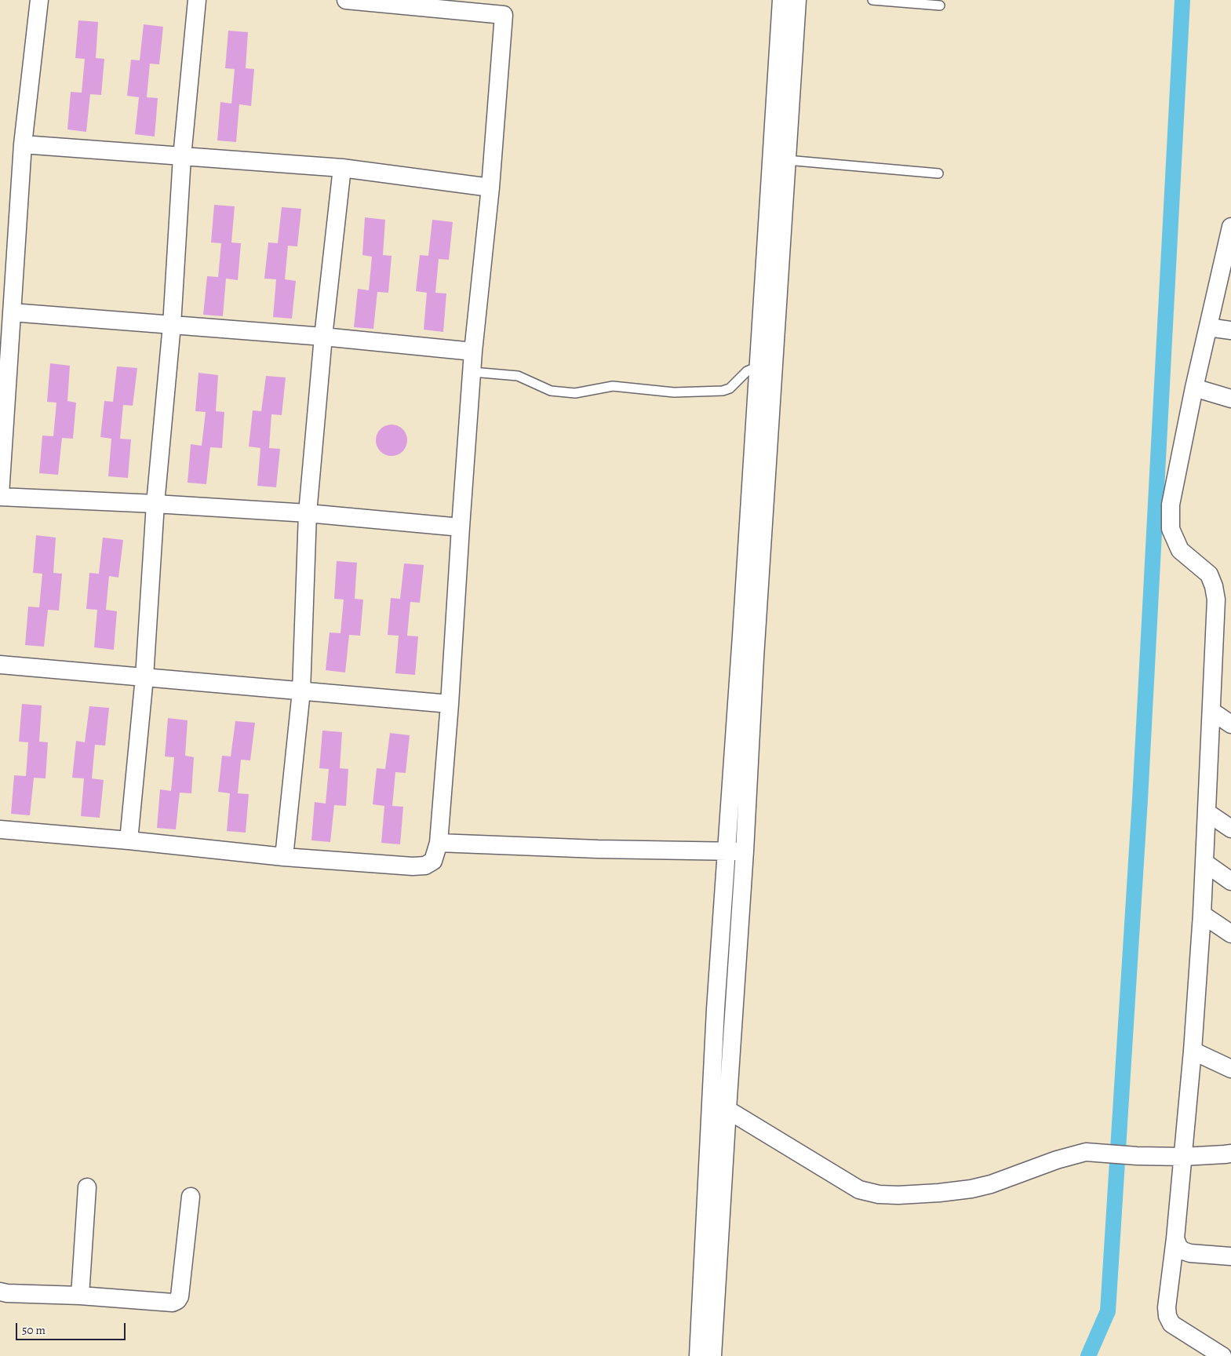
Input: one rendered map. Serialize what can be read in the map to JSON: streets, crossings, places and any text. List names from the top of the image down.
{
  "scale_bar": "50 m"
}
